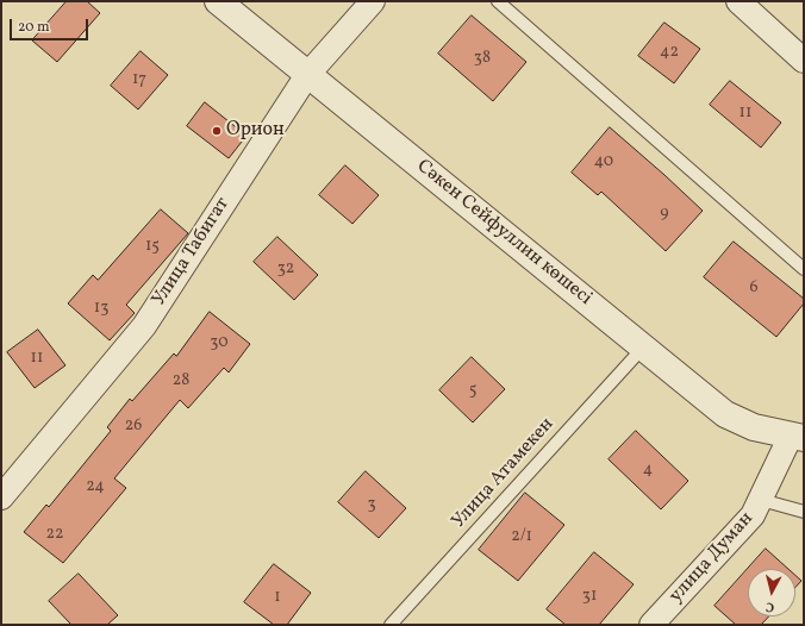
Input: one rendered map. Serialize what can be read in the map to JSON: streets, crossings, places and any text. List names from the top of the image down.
{
  "streets": {
    "street": ["Сәкен Сейфуллин көшесі", "Улица Табигат", "улица Думан"],
    "lane": ["Улица Атамекен"]
  },
  "crossings": [
    ["Сәкен Сейфуллин көшесі", "Улица Табигат"],
    ["Сәкен Сейфуллин көшесі", "Улица Атамекен"],
    ["Сәкен Сейфуллин көшесі", "улица Думан"]
  ],
  "places": ["Орион"],
  "house_numbers": [
    "42",
    "38",
    "17",
    "11",
    "40",
    "9",
    "15",
    "32",
    "6",
    "13",
    "30",
    "11",
    "28",
    "5",
    "26",
    "4",
    "24",
    "3",
    "22",
    "2/1",
    "31",
    "1"
  ],
  "scale_bar": "20 m",
  "north": "bottom"
}
